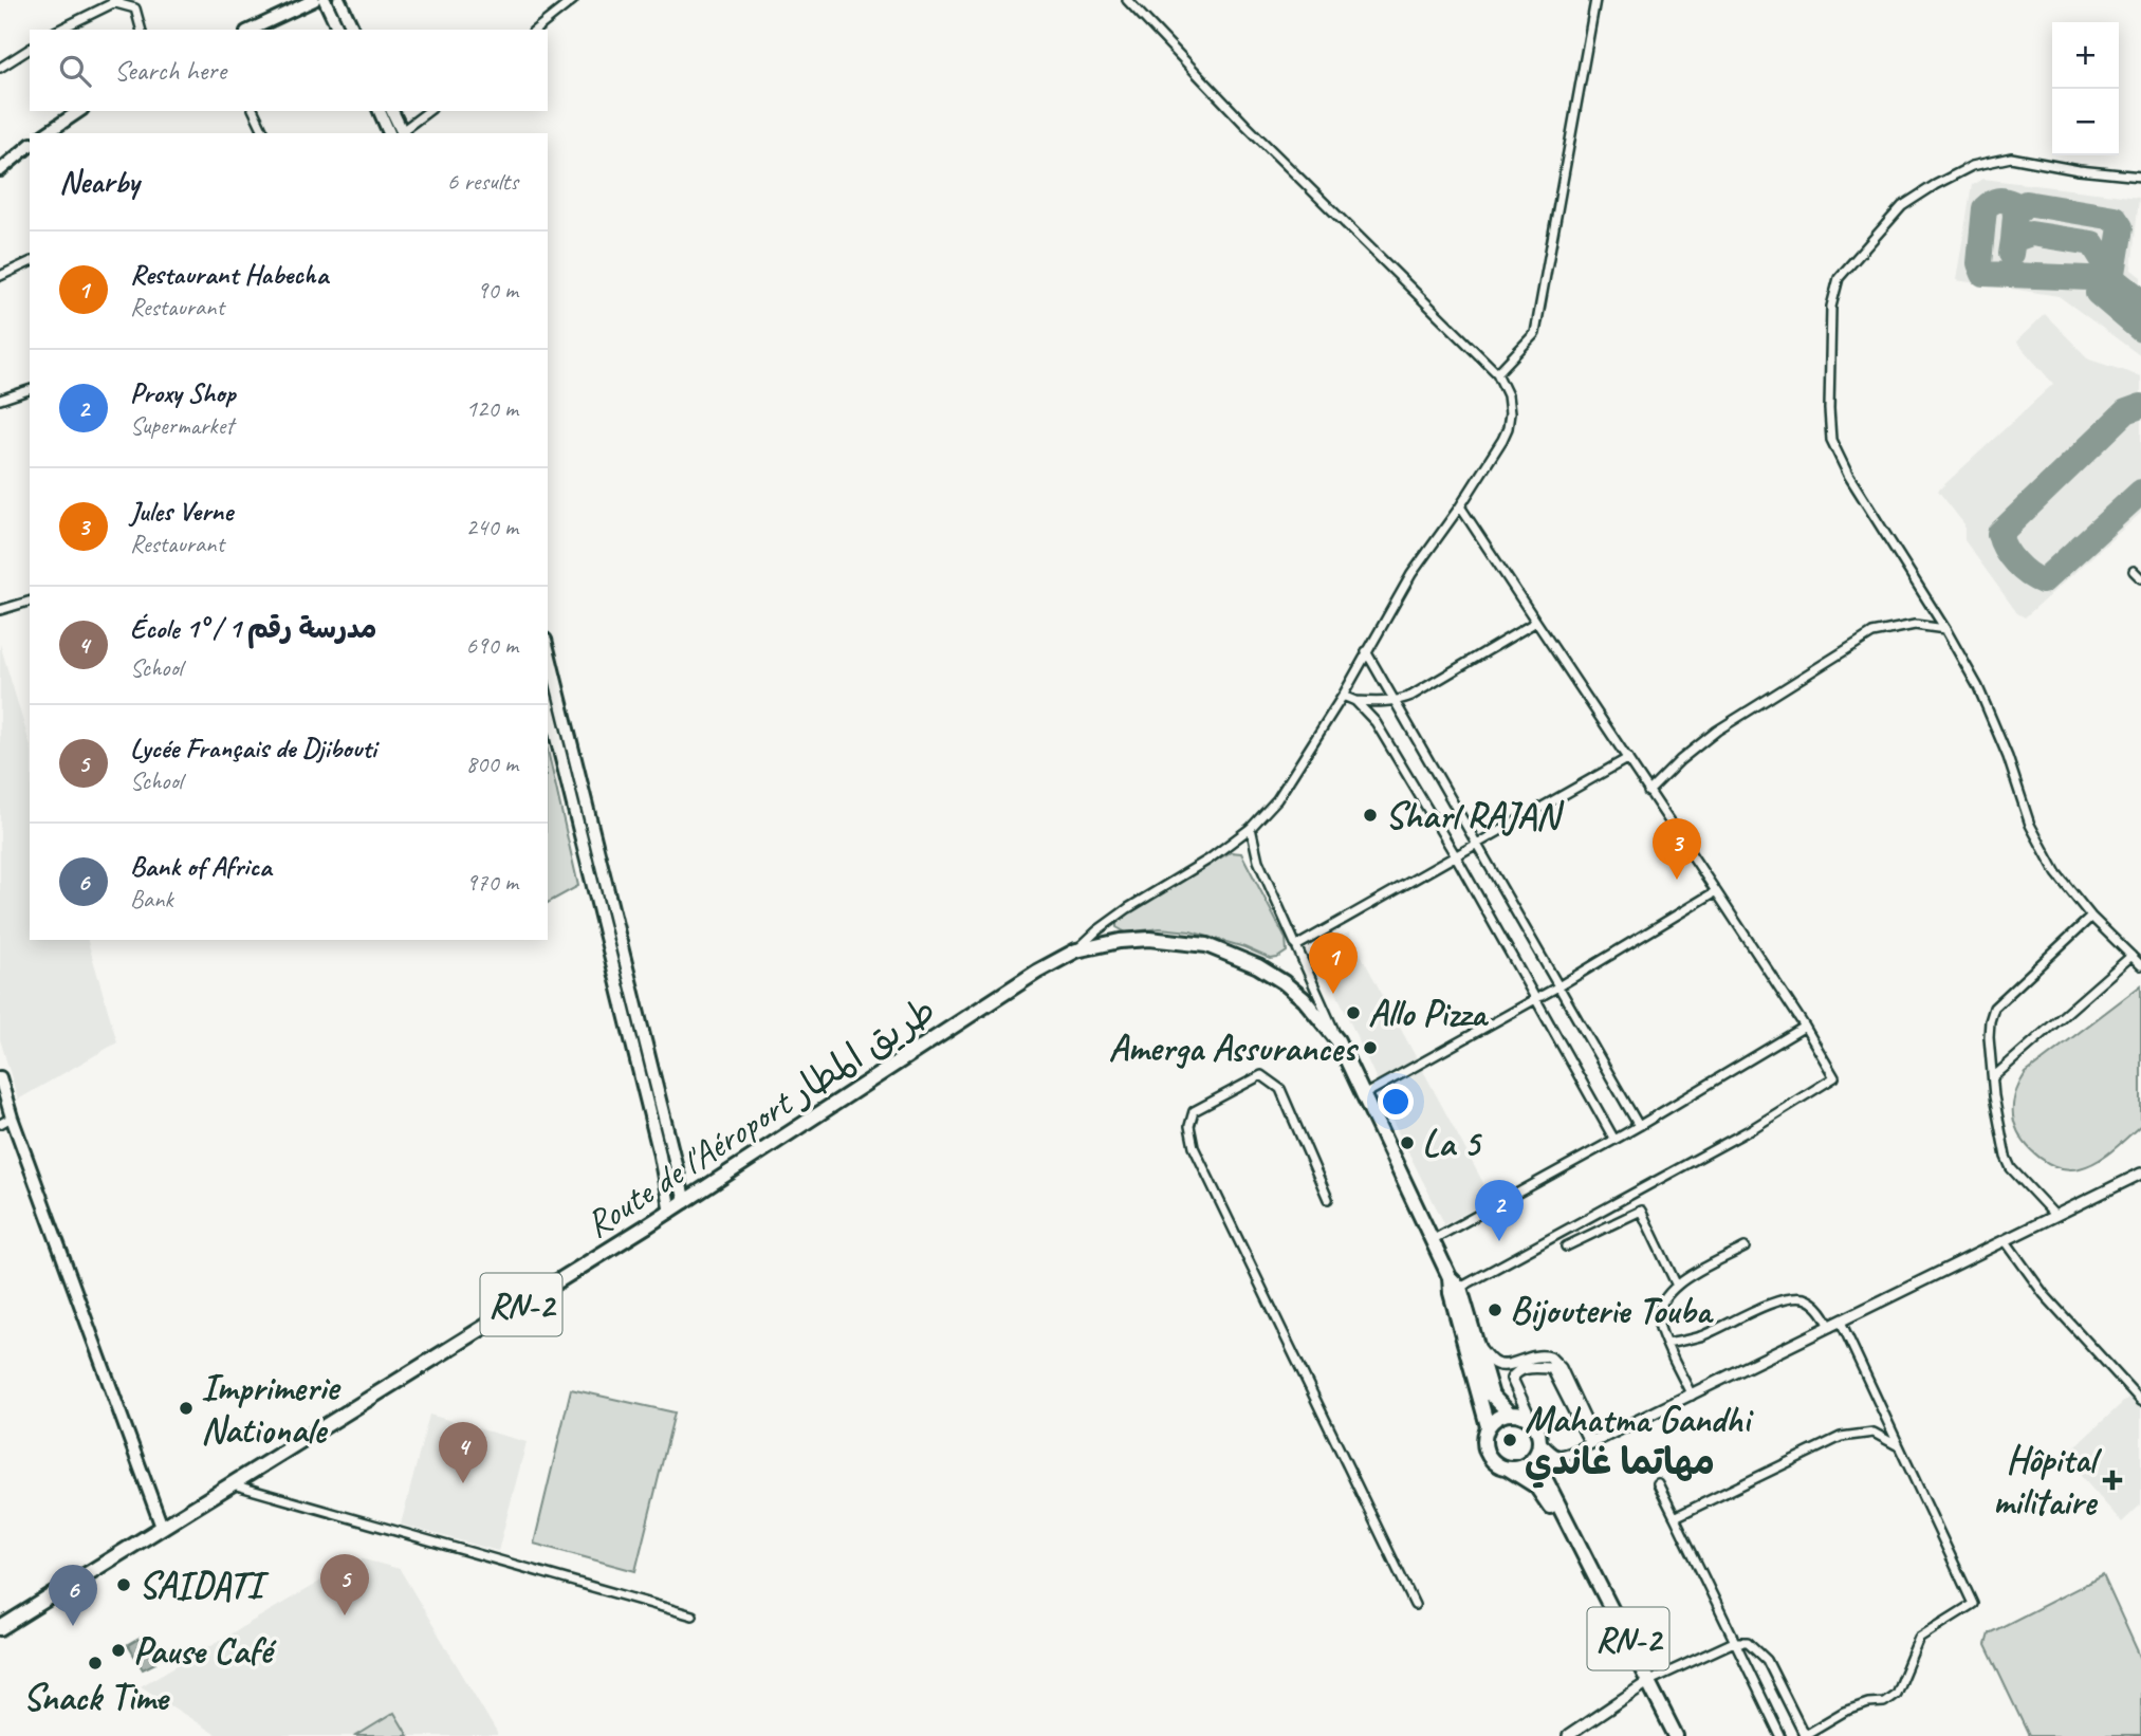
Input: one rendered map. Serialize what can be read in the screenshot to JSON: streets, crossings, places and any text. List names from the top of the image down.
{
  "streets": {
    "main road": ["Route de l'Aéroport طريق المطار", "RN-2"]
  },
  "crossings": [
    ["Route de l'Aéroport طريق المطار", "RN-2"]
  ],
  "places": {
    "other": [
      "Sharl RAJAN",
      "Allo Pizza",
      "Amerga Assurances",
      "La 5",
      "Bijouterie Touba",
      "Imprimerie Nationale",
      "Mahatma Gandhi مهاتما غاندي",
      "SAIDATI",
      "Pause Café",
      "Snack Time"
    ],
    "health": ["Hôpital militaire"]
  },
  "page": {
    "map_buttons": ["+", "−"],
    "search": "Search here",
    "heading": ["Nearby", "6 results"],
    "list": [
      {
        "mark": "1",
        "name": "Restaurant Habecha",
        "note": "Restaurant",
        "value": "90 m"
      },
      {
        "mark": "2",
        "name": "Proxy Shop",
        "note": "Supermarket",
        "value": "120 m"
      },
      {
        "mark": "3",
        "name": "Jules Verne",
        "note": "Restaurant",
        "value": "240 m"
      },
      {
        "mark": "4",
        "name": "École 1° / مدرسة رقم 1",
        "note": "School",
        "value": "690 m"
      },
      {
        "mark": "5",
        "name": "Lycée Français de Djibouti",
        "note": "School",
        "value": "800 m"
      },
      {
        "mark": "6",
        "name": "Bank of Africa",
        "note": "Bank",
        "value": "970 m"
      }
    ],
    "pins": [
      "3",
      "1",
      "2",
      "4",
      "5",
      "6"
    ]
  }
}
